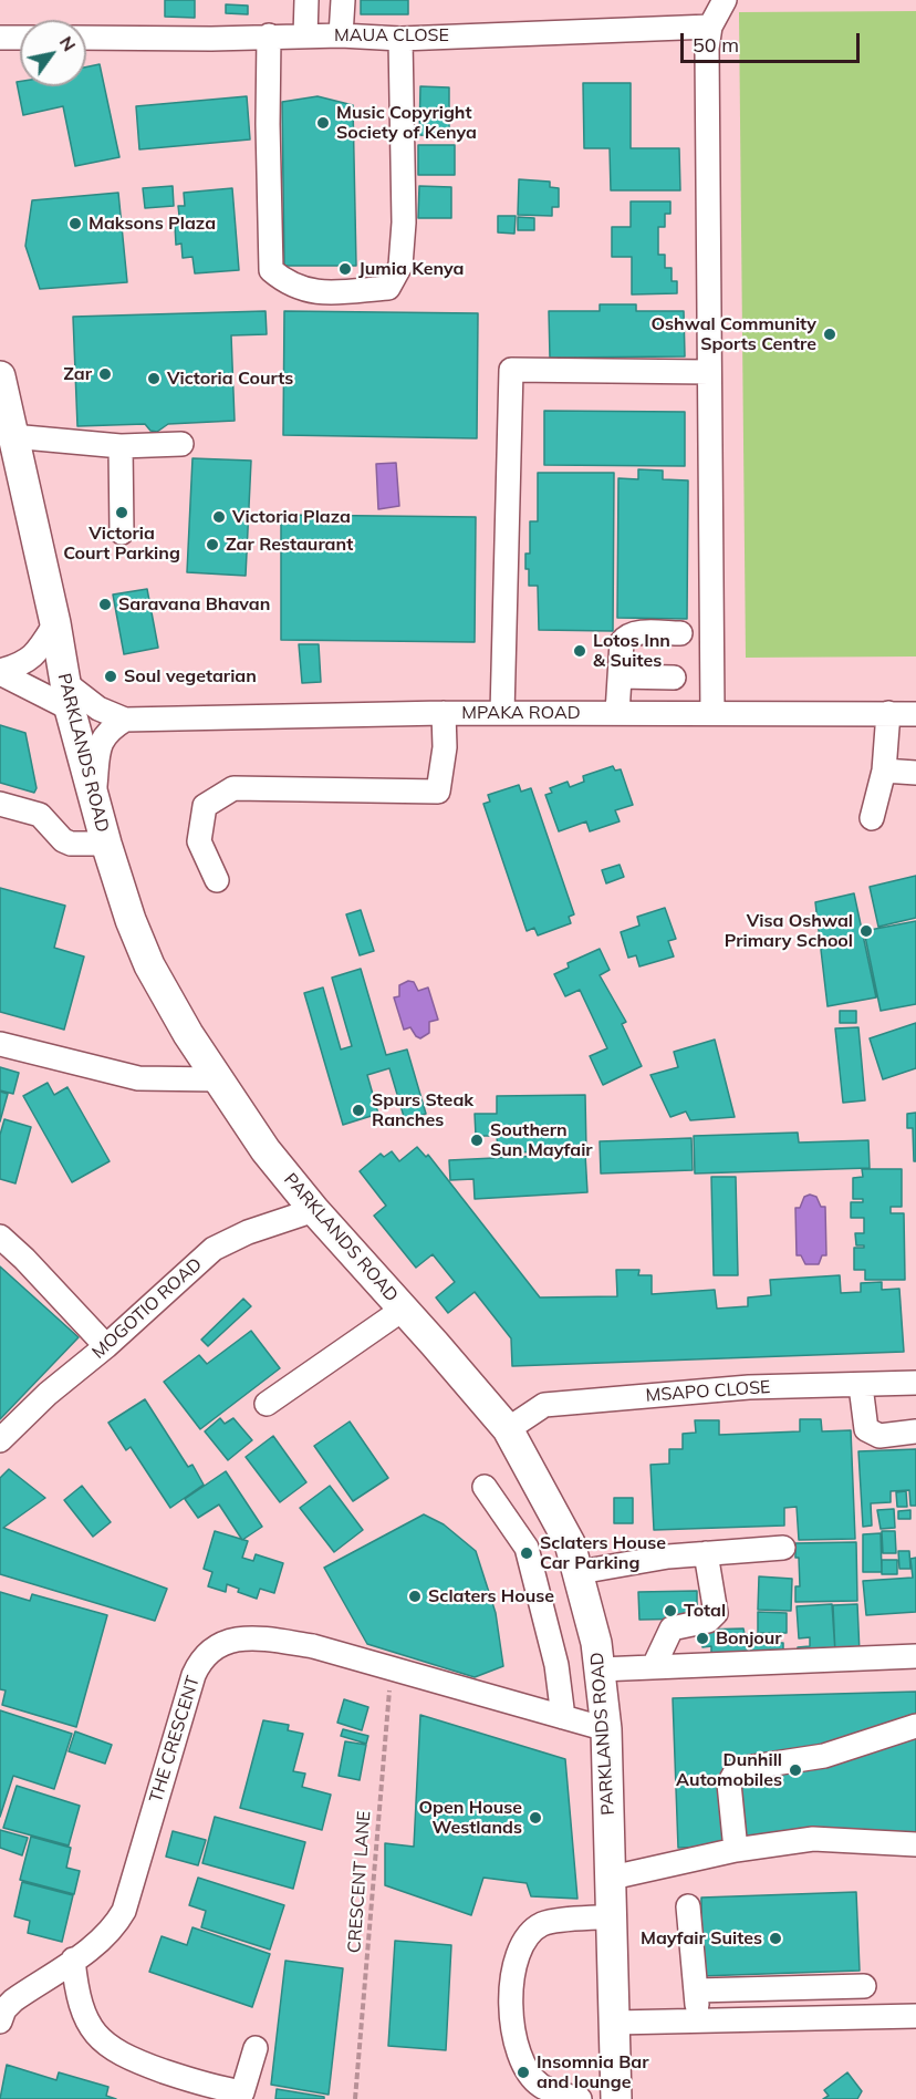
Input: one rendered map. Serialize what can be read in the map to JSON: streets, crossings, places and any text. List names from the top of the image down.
{
  "streets": {
    "main road": ["PARKLANDS ROAD"],
    "street": [
      "MAUA CLOSE",
      "MPAKA ROAD",
      "MOGOTIO ROAD",
      "MSAPO CLOSE",
      "THE CRESCENT"
    ],
    "path": ["CRESCENT LANE"]
  },
  "crossings": [
    ["MPAKA ROAD", "PARKLANDS ROAD"],
    ["PARKLANDS ROAD", "MOGOTIO ROAD"],
    ["PARKLANDS ROAD", "MSAPO CLOSE"],
    ["PARKLANDS ROAD", "THE CRESCENT"],
    ["THE CRESCENT", "CRESCENT LANE"]
  ],
  "places": [
    "Music Copyright Society of Kenya",
    "Maksons Plaza",
    "Jumia Kenya",
    "Oshwal Community Sports Centre",
    "Zar",
    "Victoria Courts",
    "Victoria Court Parking",
    "Victoria Plaza",
    "Zar Restaurant",
    "Saravana Bhavan",
    "Lotos Inn & Suites",
    "Soul vegetarian",
    "Visa Oshwal Primary School",
    "Spurs Steak Ranches",
    "Southern Sun Mayfair",
    "Sclaters House Car Parking",
    "Sclaters House",
    "Total",
    "Bonjour",
    "Dunhill Automobiles",
    "Open House Westlands",
    "Mayfair Suites",
    "Insomnia Bar and lounge"
  ],
  "scale_bar": "50 m",
  "north": "top right"
}
